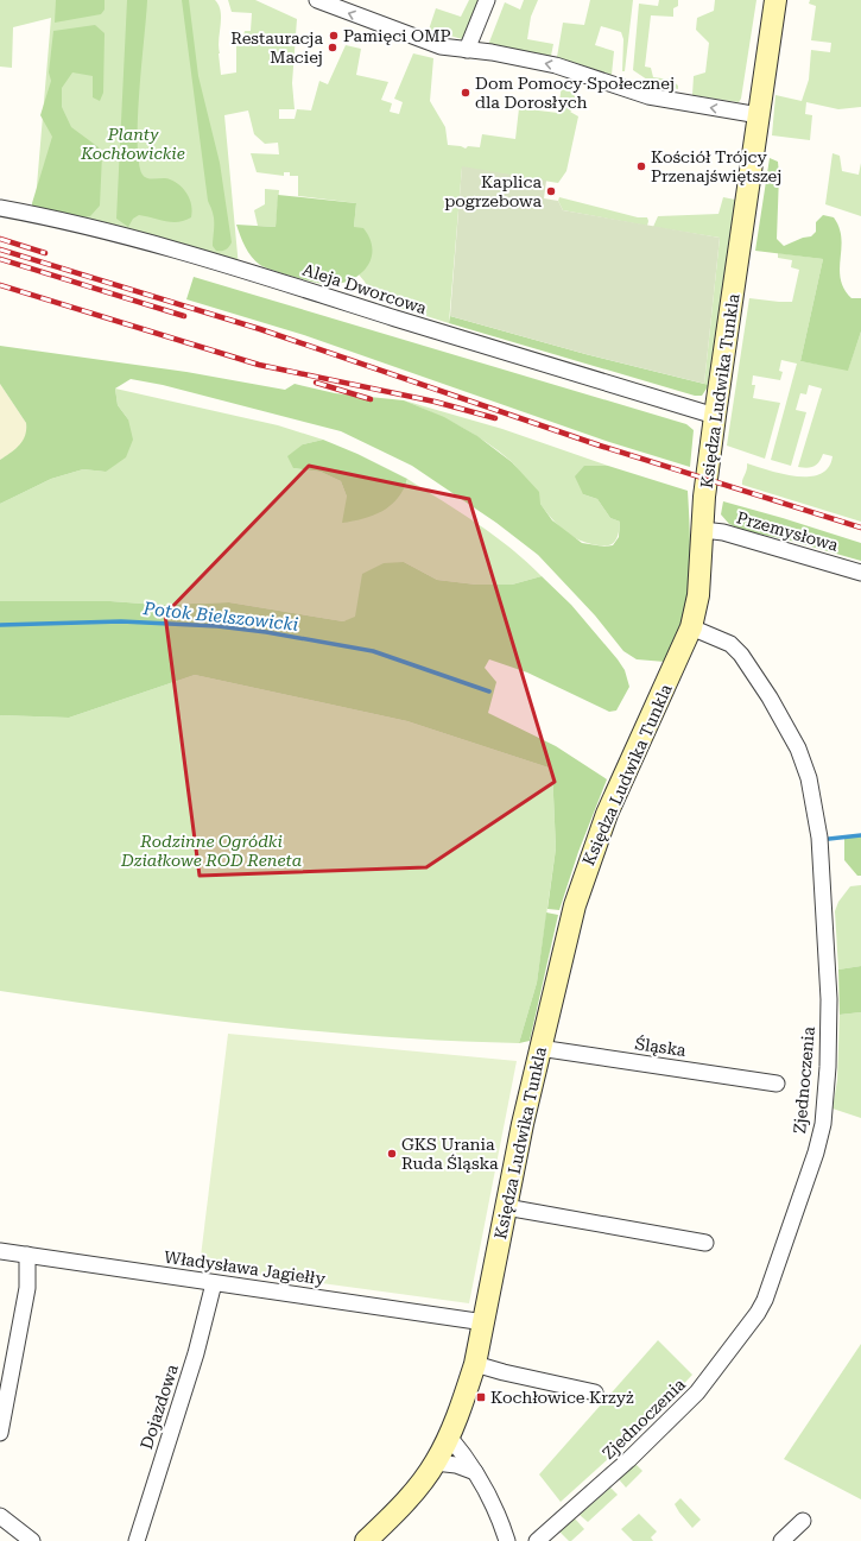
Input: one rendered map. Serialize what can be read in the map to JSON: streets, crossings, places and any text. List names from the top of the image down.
{
  "streets": {
    "street": [
      "Aleja Dworcowa",
      "Księdza Ludwika Tunkla",
      "Przemysłowa",
      "Śląska",
      "Zjednoczenia",
      "Władysława Jagiełły",
      "Dojazdowa"
    ]
  },
  "crossings": [
    ["Aleja Dworcowa", "Księdza Ludwika Tunkla"],
    ["Księdza Ludwika Tunkla", "Przemysłowa"],
    ["Księdza Ludwika Tunkla", "Śląska"],
    ["Księdza Ludwika Tunkla", "Zjednoczenia"],
    ["Księdza Ludwika Tunkla", "Władysława Jagiełły"],
    ["Władysława Jagiełły", "Dojazdowa"]
  ],
  "water": ["Potok Bielszowicki"],
  "parks": ["Planty Kochłowickie", "Rodzinne Ogródki Działkowe ROD Reneta"],
  "places": {
    "other": [
      "Pamięci OMP",
      "Restauracja Maciej",
      "Dom Pomocy Społecznej dla Dorosłych",
      "Kościół Trójcy Przenajświętszej",
      "Kaplica pogrzebowa",
      "GKS Urania Ruda Śląska"
    ],
    "transit": ["Kochłowice Krzyż"]
  }
}
